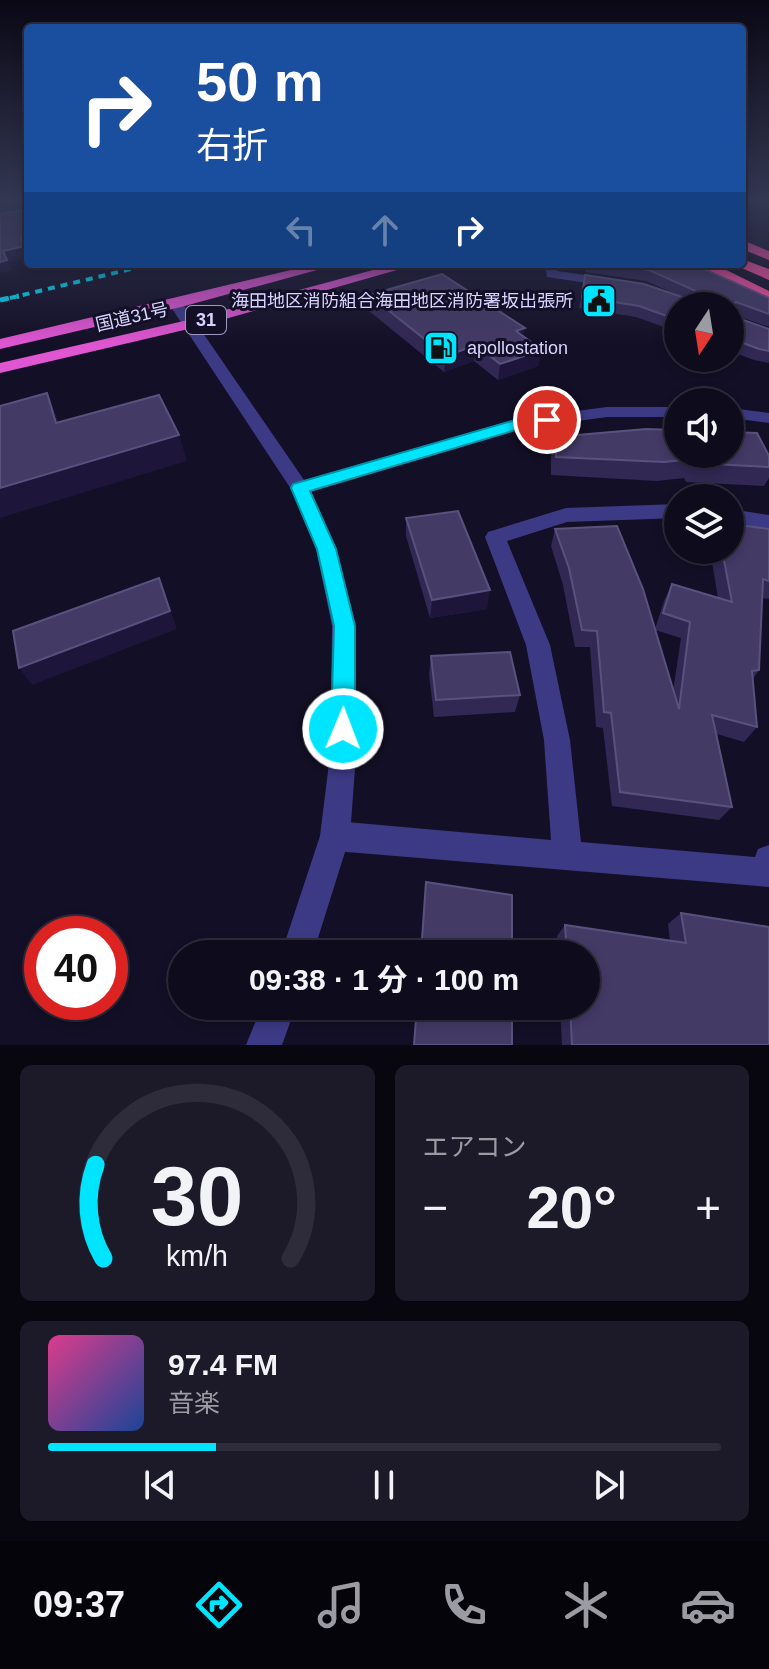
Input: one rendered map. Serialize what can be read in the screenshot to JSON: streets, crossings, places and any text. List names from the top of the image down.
{
  "streets": {
    "highway": ["国道31号", "31"]
  },
  "places": {
    "public building": ["海田地区消防組合海田地区消防署坂出張所"],
    "fuel station": ["apollostation"]
  },
  "north": "bottom",
  "page": {
    "turn": ["50 m", "右折"],
    "limit": "40",
    "trip": "09:38 · 1 分 · 100 m",
    "tile": "エアコン",
    "heat": ["−", "20°", "+"],
    "song": ["97.4 FM", "音楽"],
    "tabs": "09:37",
    "gauge": ["30", "km/h"]
  }
}
